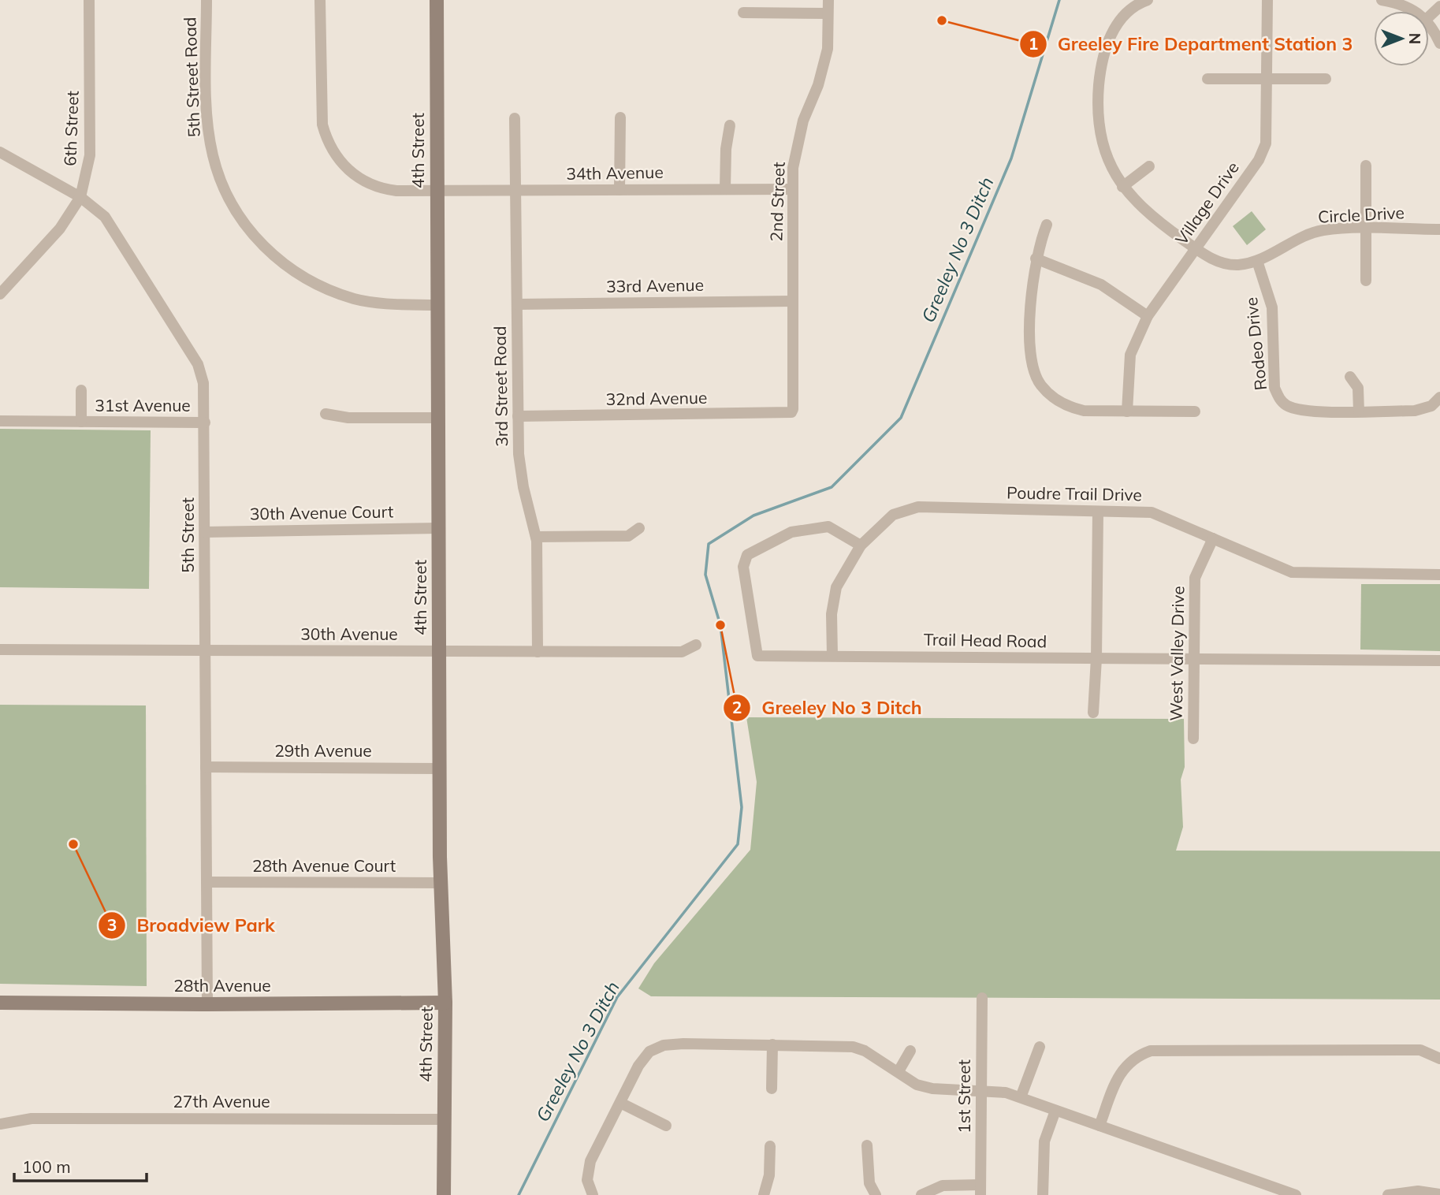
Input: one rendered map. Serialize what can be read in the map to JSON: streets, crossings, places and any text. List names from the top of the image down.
{
  "streets": {
    "main road": ["4th Street", "28th Avenue"],
    "street": [
      "5th Street Road",
      "6th Street",
      "34th Avenue",
      "2nd Street",
      "Village Drive",
      "Circle Drive",
      "33rd Avenue",
      "Rodeo Drive",
      "3rd Street Road",
      "32nd Avenue",
      "31st Avenue",
      "Poudre Trail Drive",
      "30th Avenue Court",
      "5th Street",
      "30th Avenue",
      "Trail Head Road",
      "West Valley Drive",
      "29th Avenue",
      "28th Avenue Court",
      "1st Street",
      "27th Avenue"
    ]
  },
  "crossings": [
    ["5th Street Road", "4th Street"],
    ["6th Street", "5th Street"],
    ["4th Street", "34th Avenue"],
    ["4th Street", "30th Avenue Court"],
    ["4th Street", "30th Avenue"],
    ["4th Street", "29th Avenue"],
    ["4th Street", "28th Avenue Court"],
    ["4th Street", "28th Avenue"],
    ["4th Street", "27th Avenue"],
    ["34th Avenue", "2nd Street"],
    ["34th Avenue", "3rd Street Road"],
    ["2nd Street", "33rd Avenue"],
    ["2nd Street", "32nd Avenue"],
    ["Circle Drive", "Rodeo Drive"],
    ["33rd Avenue", "3rd Street Road"],
    ["3rd Street Road", "32nd Avenue"],
    ["3rd Street Road", "30th Avenue"],
    ["31st Avenue", "5th Street"],
    ["Poudre Trail Drive", "Trail Head Road"],
    ["Poudre Trail Drive", "West Valley Drive"],
    ["30th Avenue Court", "5th Street"],
    ["5th Street", "30th Avenue"],
    ["5th Street", "29th Avenue"],
    ["5th Street", "28th Avenue Court"],
    ["5th Street", "28th Avenue"],
    ["Trail Head Road", "West Valley Drive"]
  ],
  "water": ["Greeley No 3 Ditch"],
  "places": ["Greeley Fire Department Station 3", "Greeley No 3 Ditch", "Broadview Park"],
  "scale_bar": "100 m",
  "north": "right"
}
